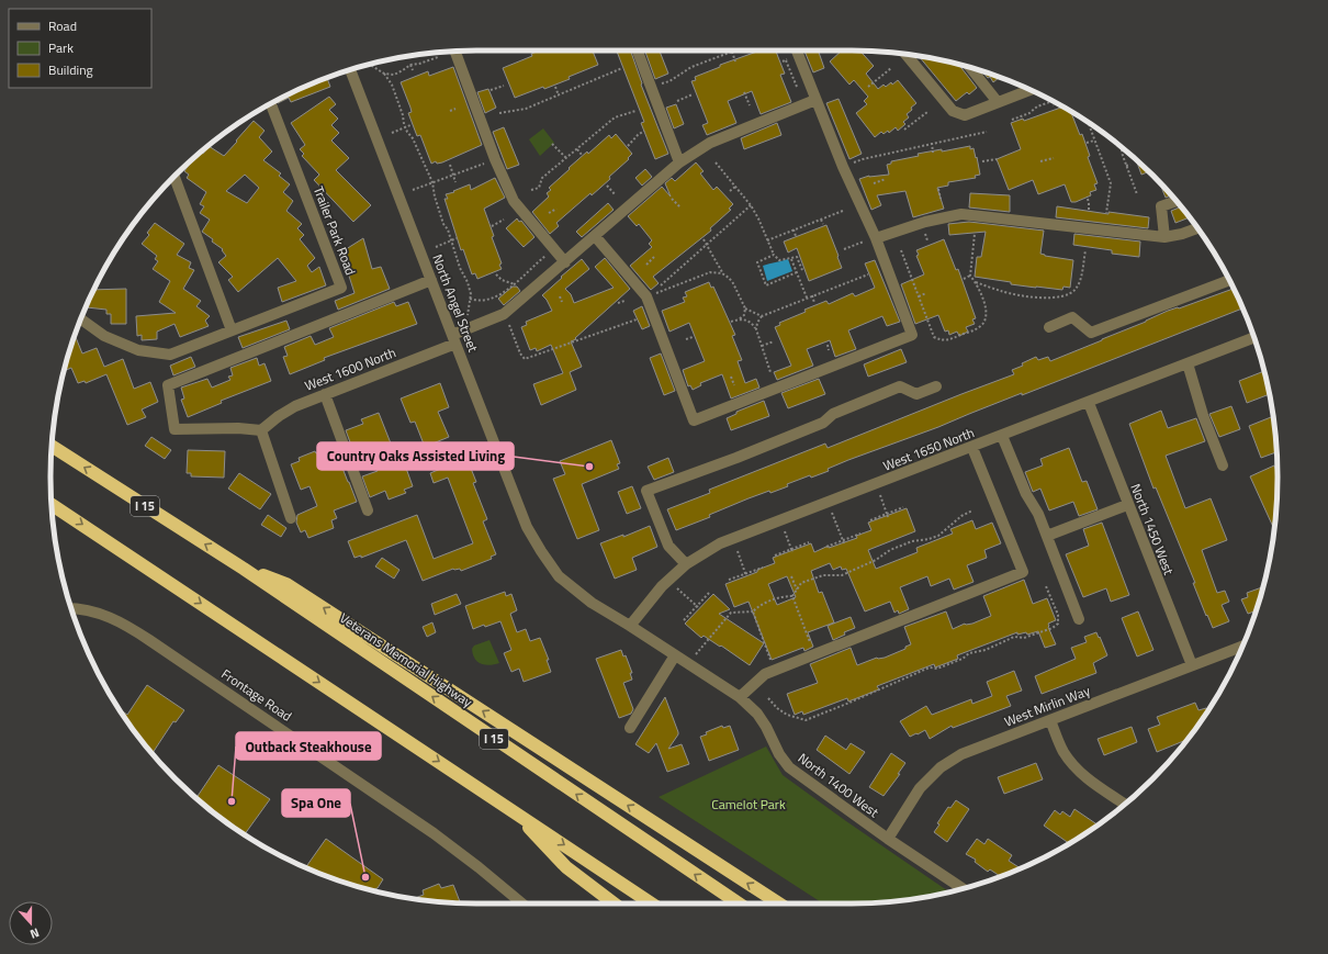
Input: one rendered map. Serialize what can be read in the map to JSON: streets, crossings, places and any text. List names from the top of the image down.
{
  "streets": {
    "highway": ["I 15", "Veterans Memorial Highway"],
    "street": [
      "Trailer Park Road",
      "North Angel Street",
      "West 1600 North",
      "West 1650 North",
      "North 1450 West",
      "Frontage Road",
      "West Mirlin Way",
      "North 1400 West"
    ]
  },
  "crossings": [
    ["North Angel Street", "West 1600 North"],
    ["North Angel Street", "North 1400 West"],
    ["West 1650 North", "North 1450 West"],
    ["West 1650 North", "North 1400 West"],
    ["North 1450 West", "West Mirlin Way"],
    ["West Mirlin Way", "North 1400 West"]
  ],
  "parks": ["Camelot Park"],
  "places": ["Country Oaks Assisted Living", "Outback Steakhouse", "Spa One"],
  "legend": ["Road", "Park", "Building"],
  "north": "bottom"
}
